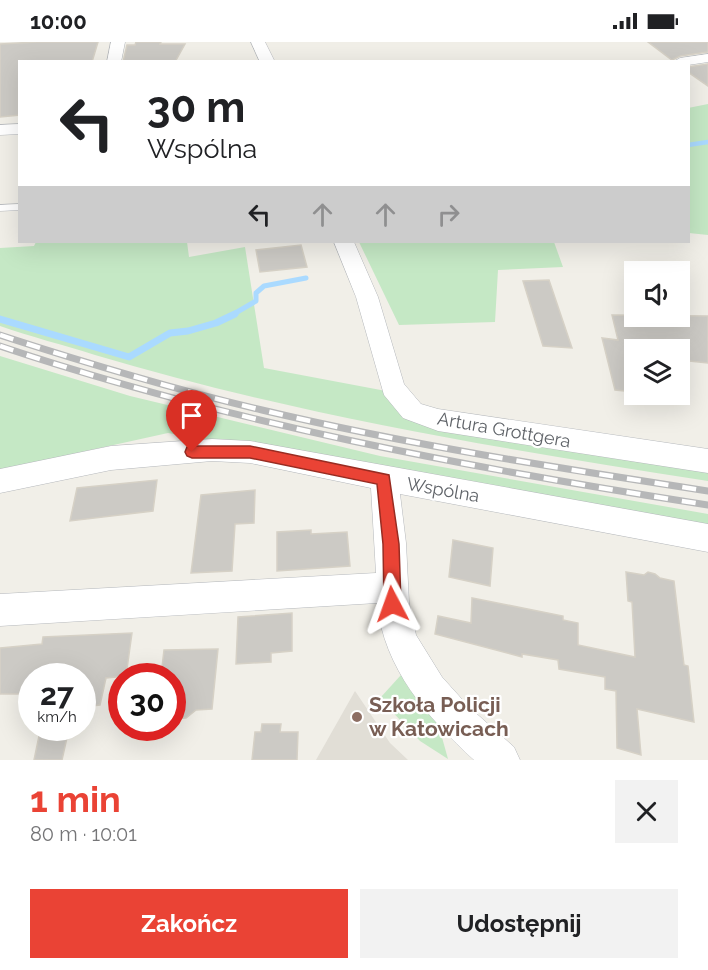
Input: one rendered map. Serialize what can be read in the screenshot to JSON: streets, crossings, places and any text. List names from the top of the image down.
{
  "streets": {
    "street": ["Artura Grottgera", "Wspólna"]
  },
  "places": ["Szkoła Policji w Katowicach"],
  "page": {
    "status": "10:00",
    "turn": ["30 m", "Wspólna"],
    "speed": "27 km/h",
    "limit": "30",
    "heading": ["1 min", "80 m · 10:01"],
    "buttons": ["Zakończ", "Udostępnij"]
  }
}
